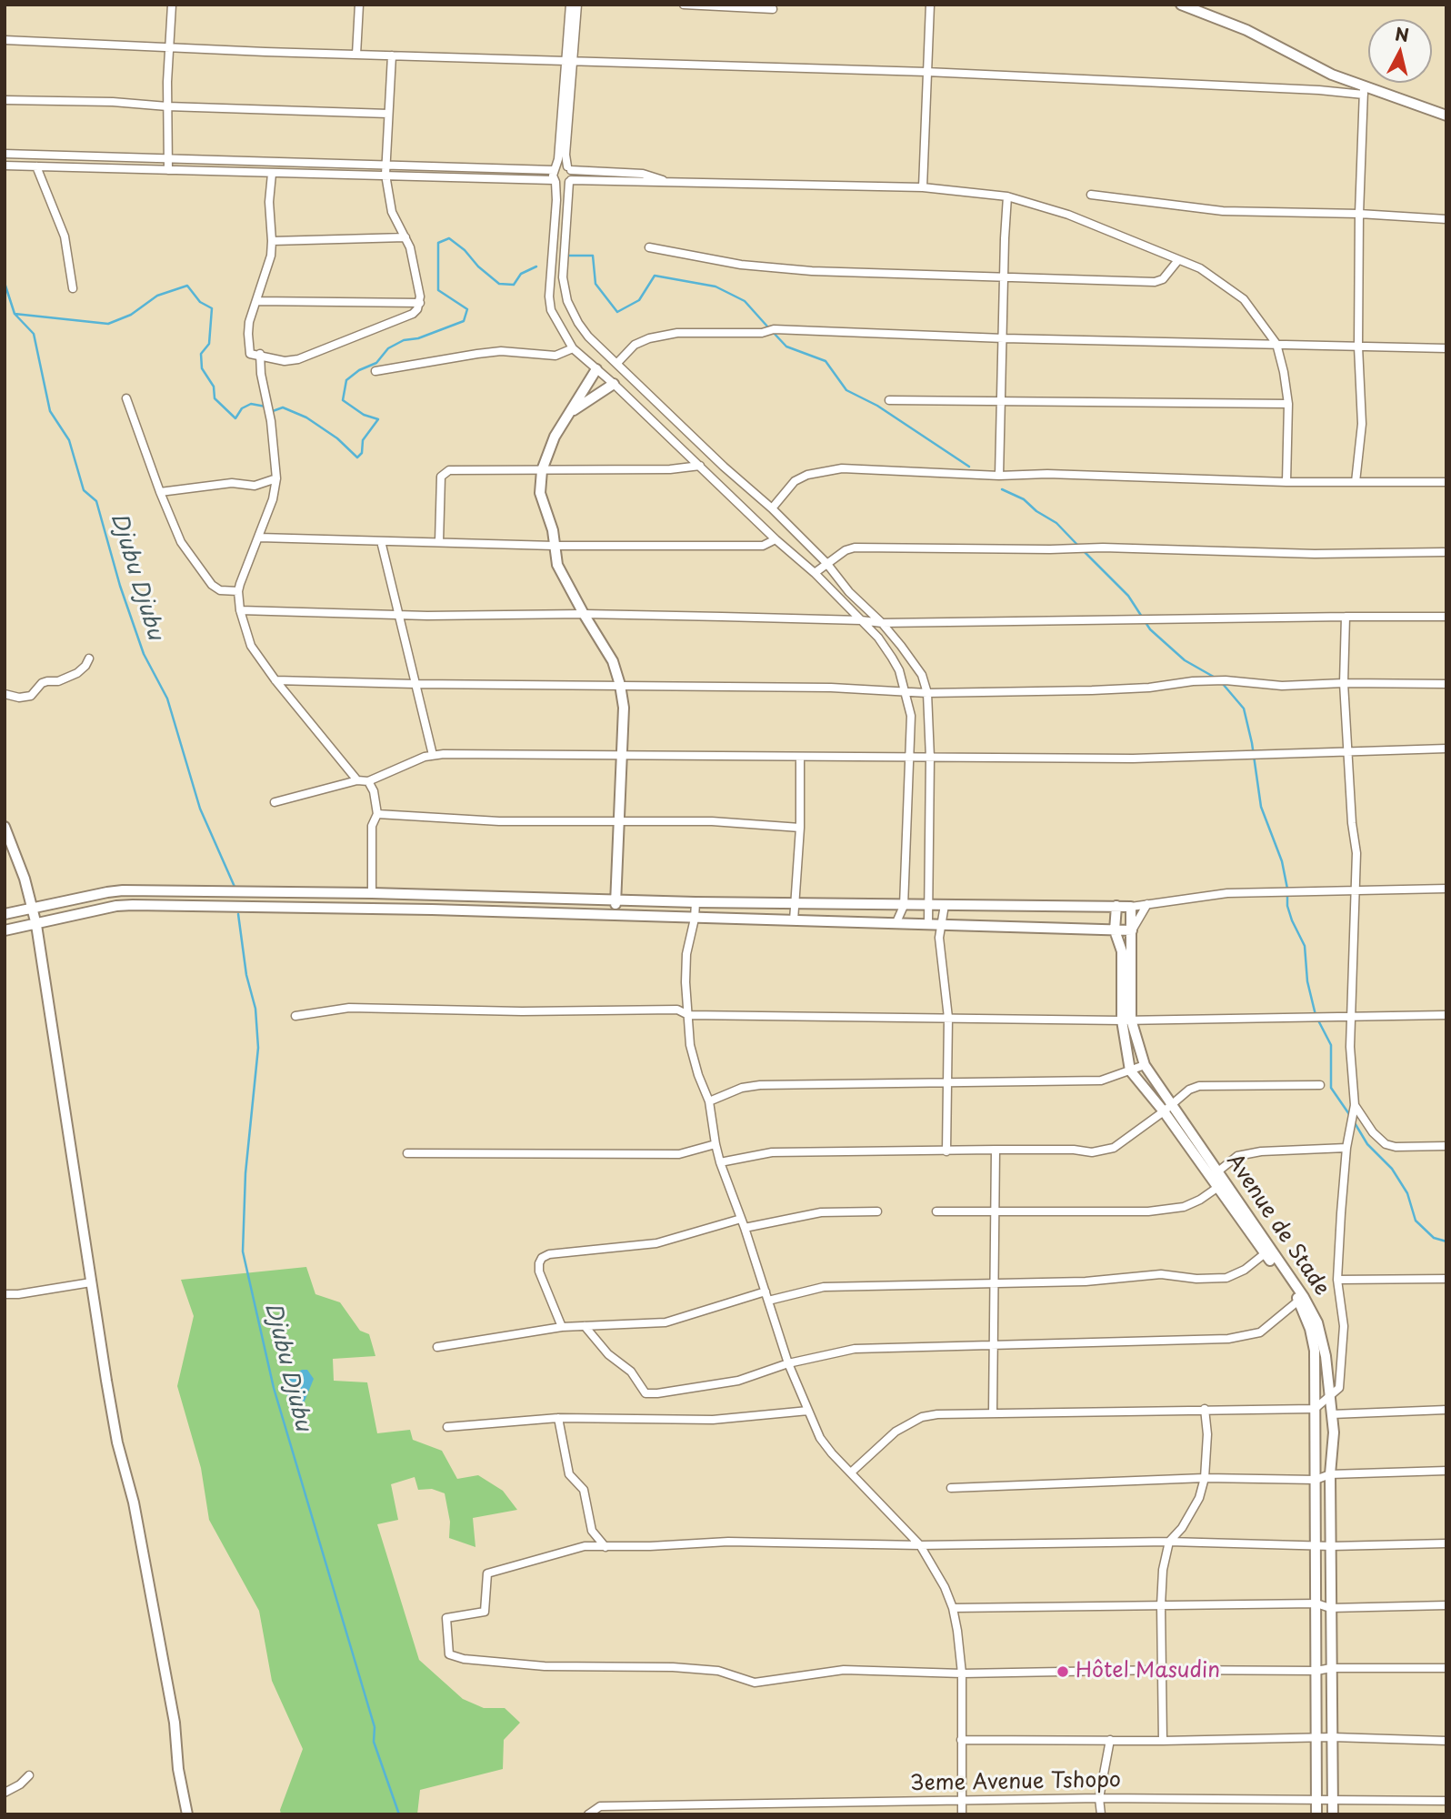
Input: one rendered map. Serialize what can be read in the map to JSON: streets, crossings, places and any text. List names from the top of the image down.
{
  "streets": {
    "street": ["Avenue de Stade", "3eme Avenue Tshopo"]
  },
  "crossings": [
    ["Avenue de Stade", "3eme Avenue Tshopo"]
  ],
  "water": ["Djubu Djubu"],
  "places": ["Hôtel Masudin"],
  "north": "top"
}
